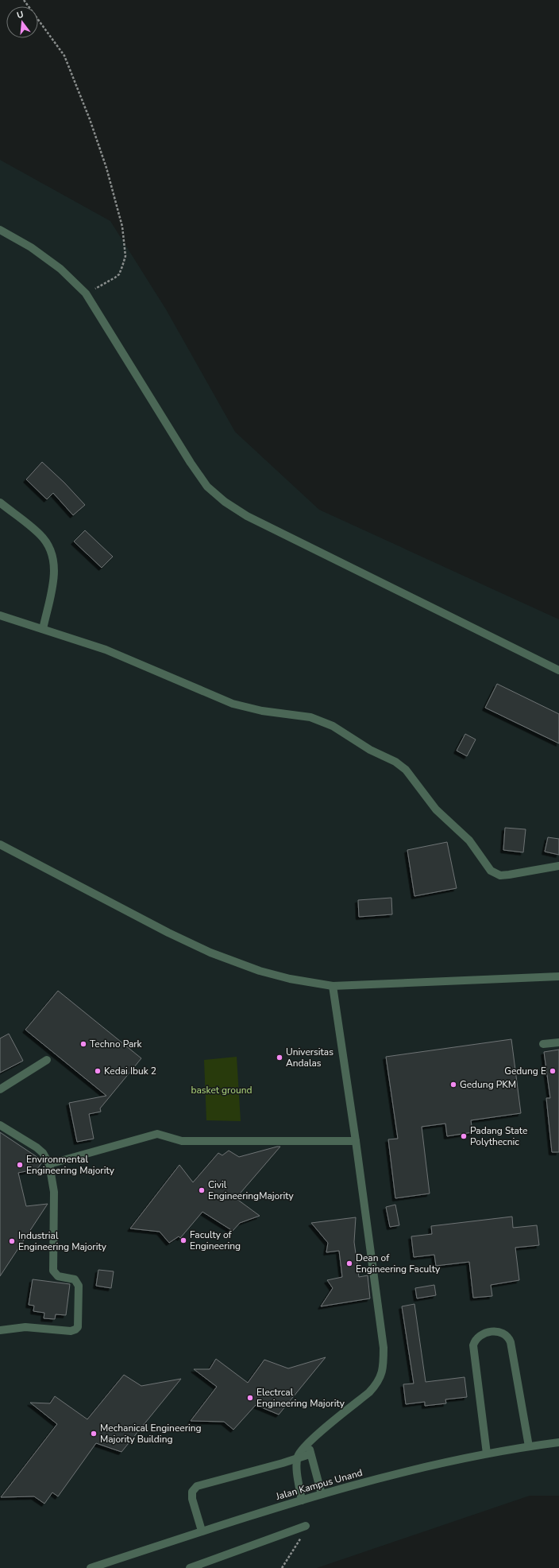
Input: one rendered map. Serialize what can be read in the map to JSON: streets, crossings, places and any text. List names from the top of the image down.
{
  "streets": {
    "street": ["Jalan Kampus Unand"]
  },
  "parks": ["basket ground"],
  "places": [
    "Techno Park",
    "Universitas Andalas",
    "Kedai Ibuk 2",
    "Gedung E",
    "Gedung PKM",
    "Padang State Polythecnic",
    "Environmental Engineering Majority",
    "Civil EngineeringMajority",
    "Faculty of Engineering",
    "Industrial Engineering Majority",
    "Dean of Engineering Faculty",
    "Electrcal Engineering Majority",
    "Mechanical Engineering Majority Building"
  ],
  "north": "top"
}
